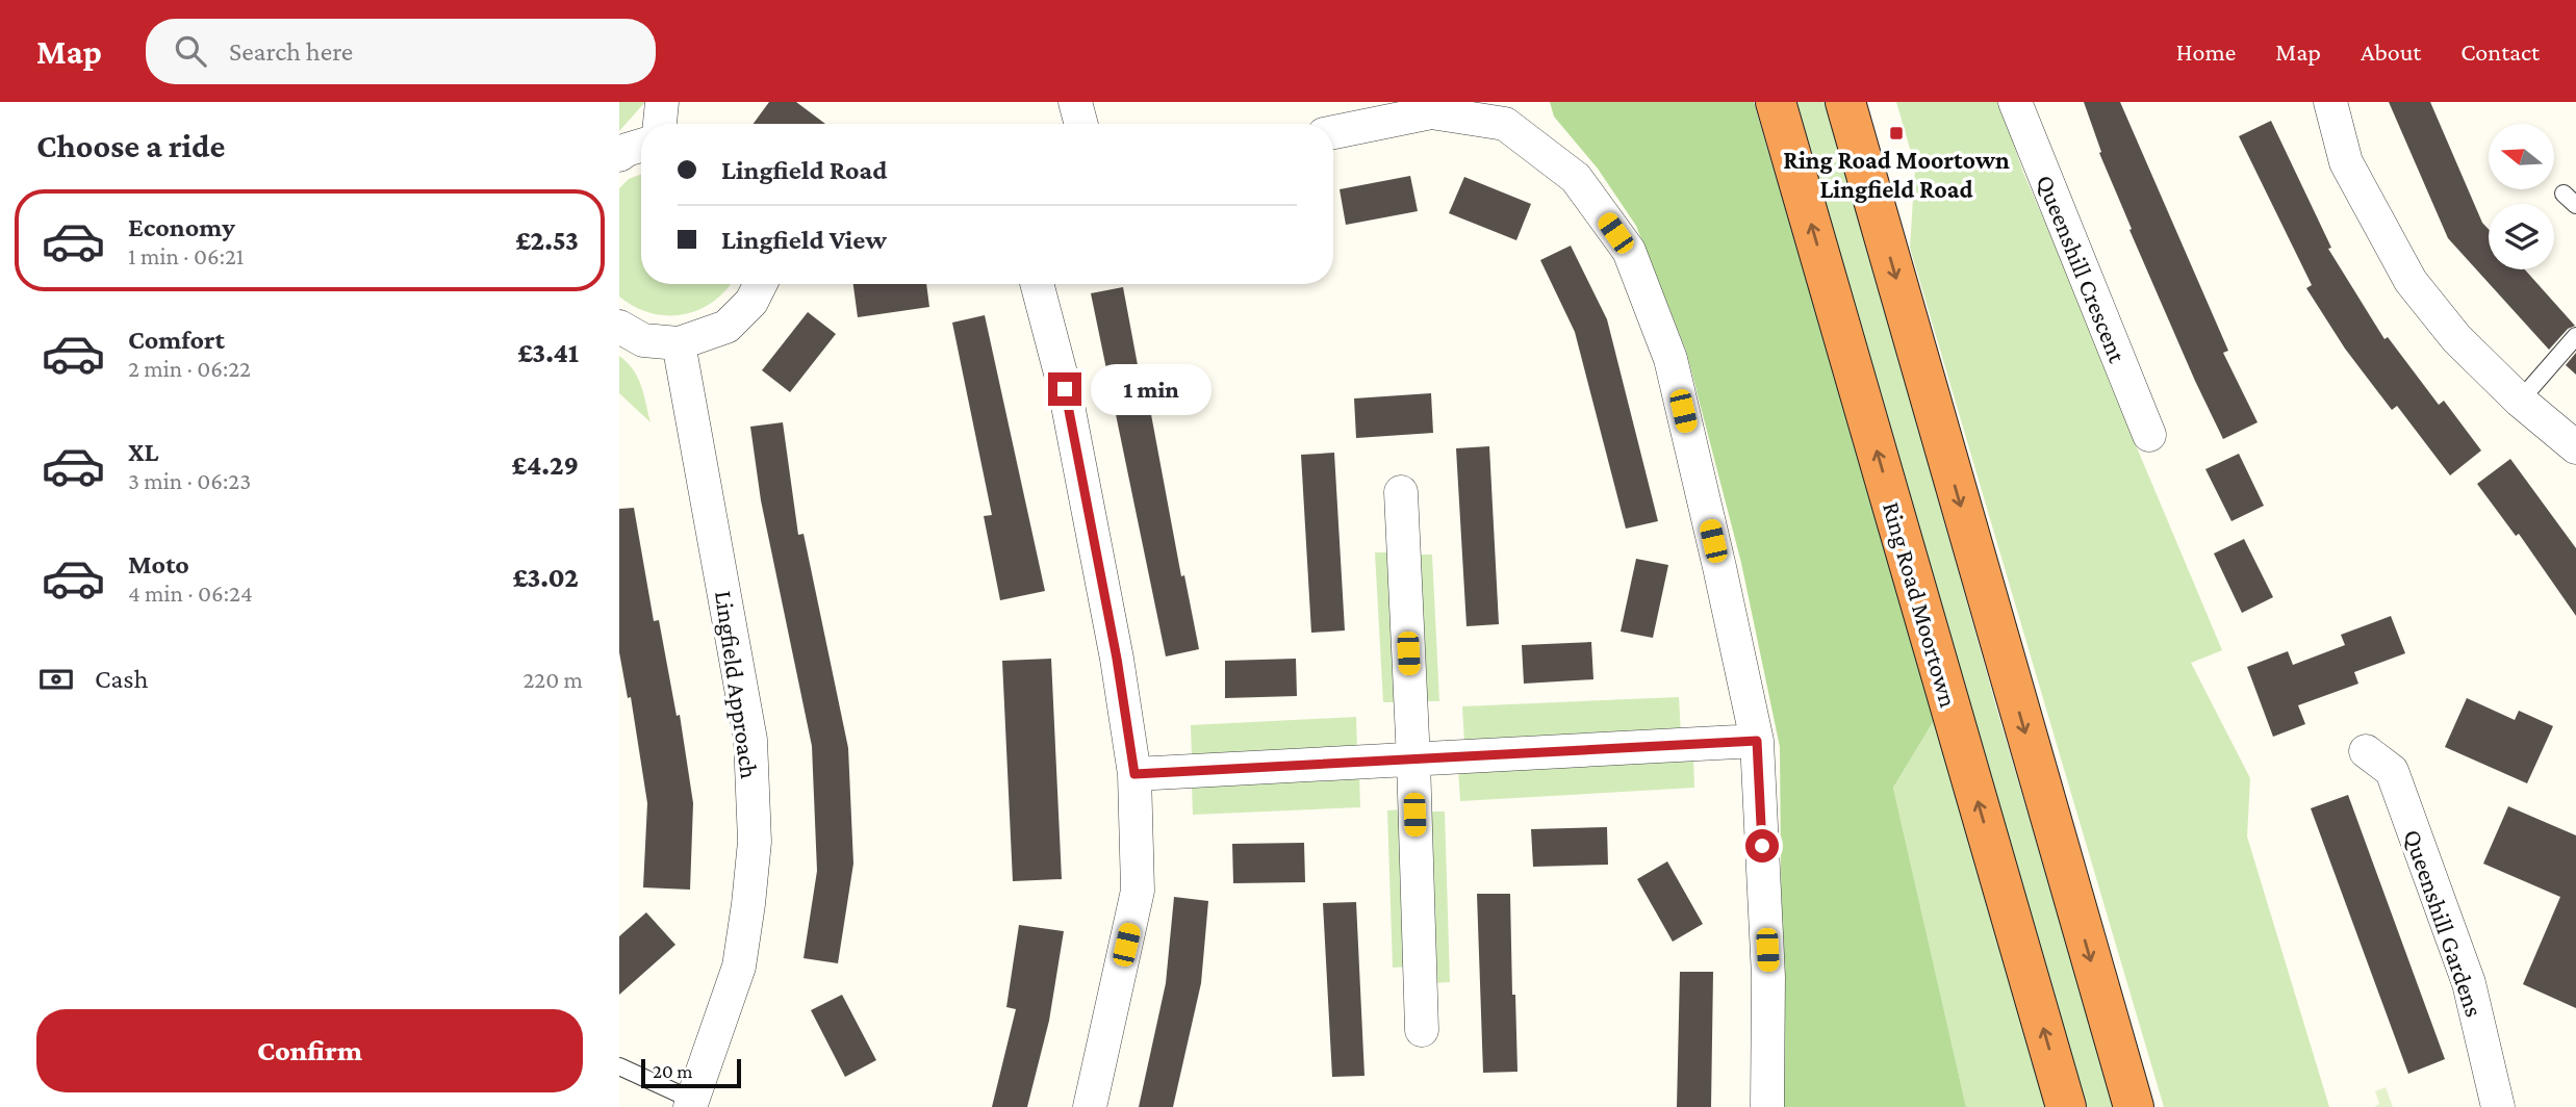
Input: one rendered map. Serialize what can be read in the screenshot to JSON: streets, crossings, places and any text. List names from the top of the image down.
{
  "streets": {
    "highway": ["Ring Road Moortown"],
    "street": ["Queenshill Crescent", "Lingfield Approach", "Queenshill Gardens"]
  },
  "places": {
    "transit": ["Ring Road Moortown Lingfield Road"]
  },
  "scale_bar": "20 m",
  "north": "left",
  "page": {
    "header": "Map",
    "search": "Search here",
    "nav": [
      "Home",
      "Map",
      "About",
      "Contact"
    ],
    "heading": "Choose a ride",
    "banner": ["Lingfield Road", "Lingfield View"],
    "list": [
      {
        "name": "Economy",
        "note": "1 min · 06:21",
        "value": "£2.53"
      },
      {
        "name": "Comfort",
        "note": "2 min · 06:22",
        "value": "£3.41"
      },
      {
        "name": "XL",
        "note": "3 min · 06:23",
        "value": "£4.29"
      },
      {
        "name": "Moto",
        "note": "4 min · 06:24",
        "value": "£3.02"
      }
    ],
    "bubble": "1 min",
    "pay": ["Cash", "220 m"],
    "buttons": "Confirm",
    "scale": "20 m"
  }
}
